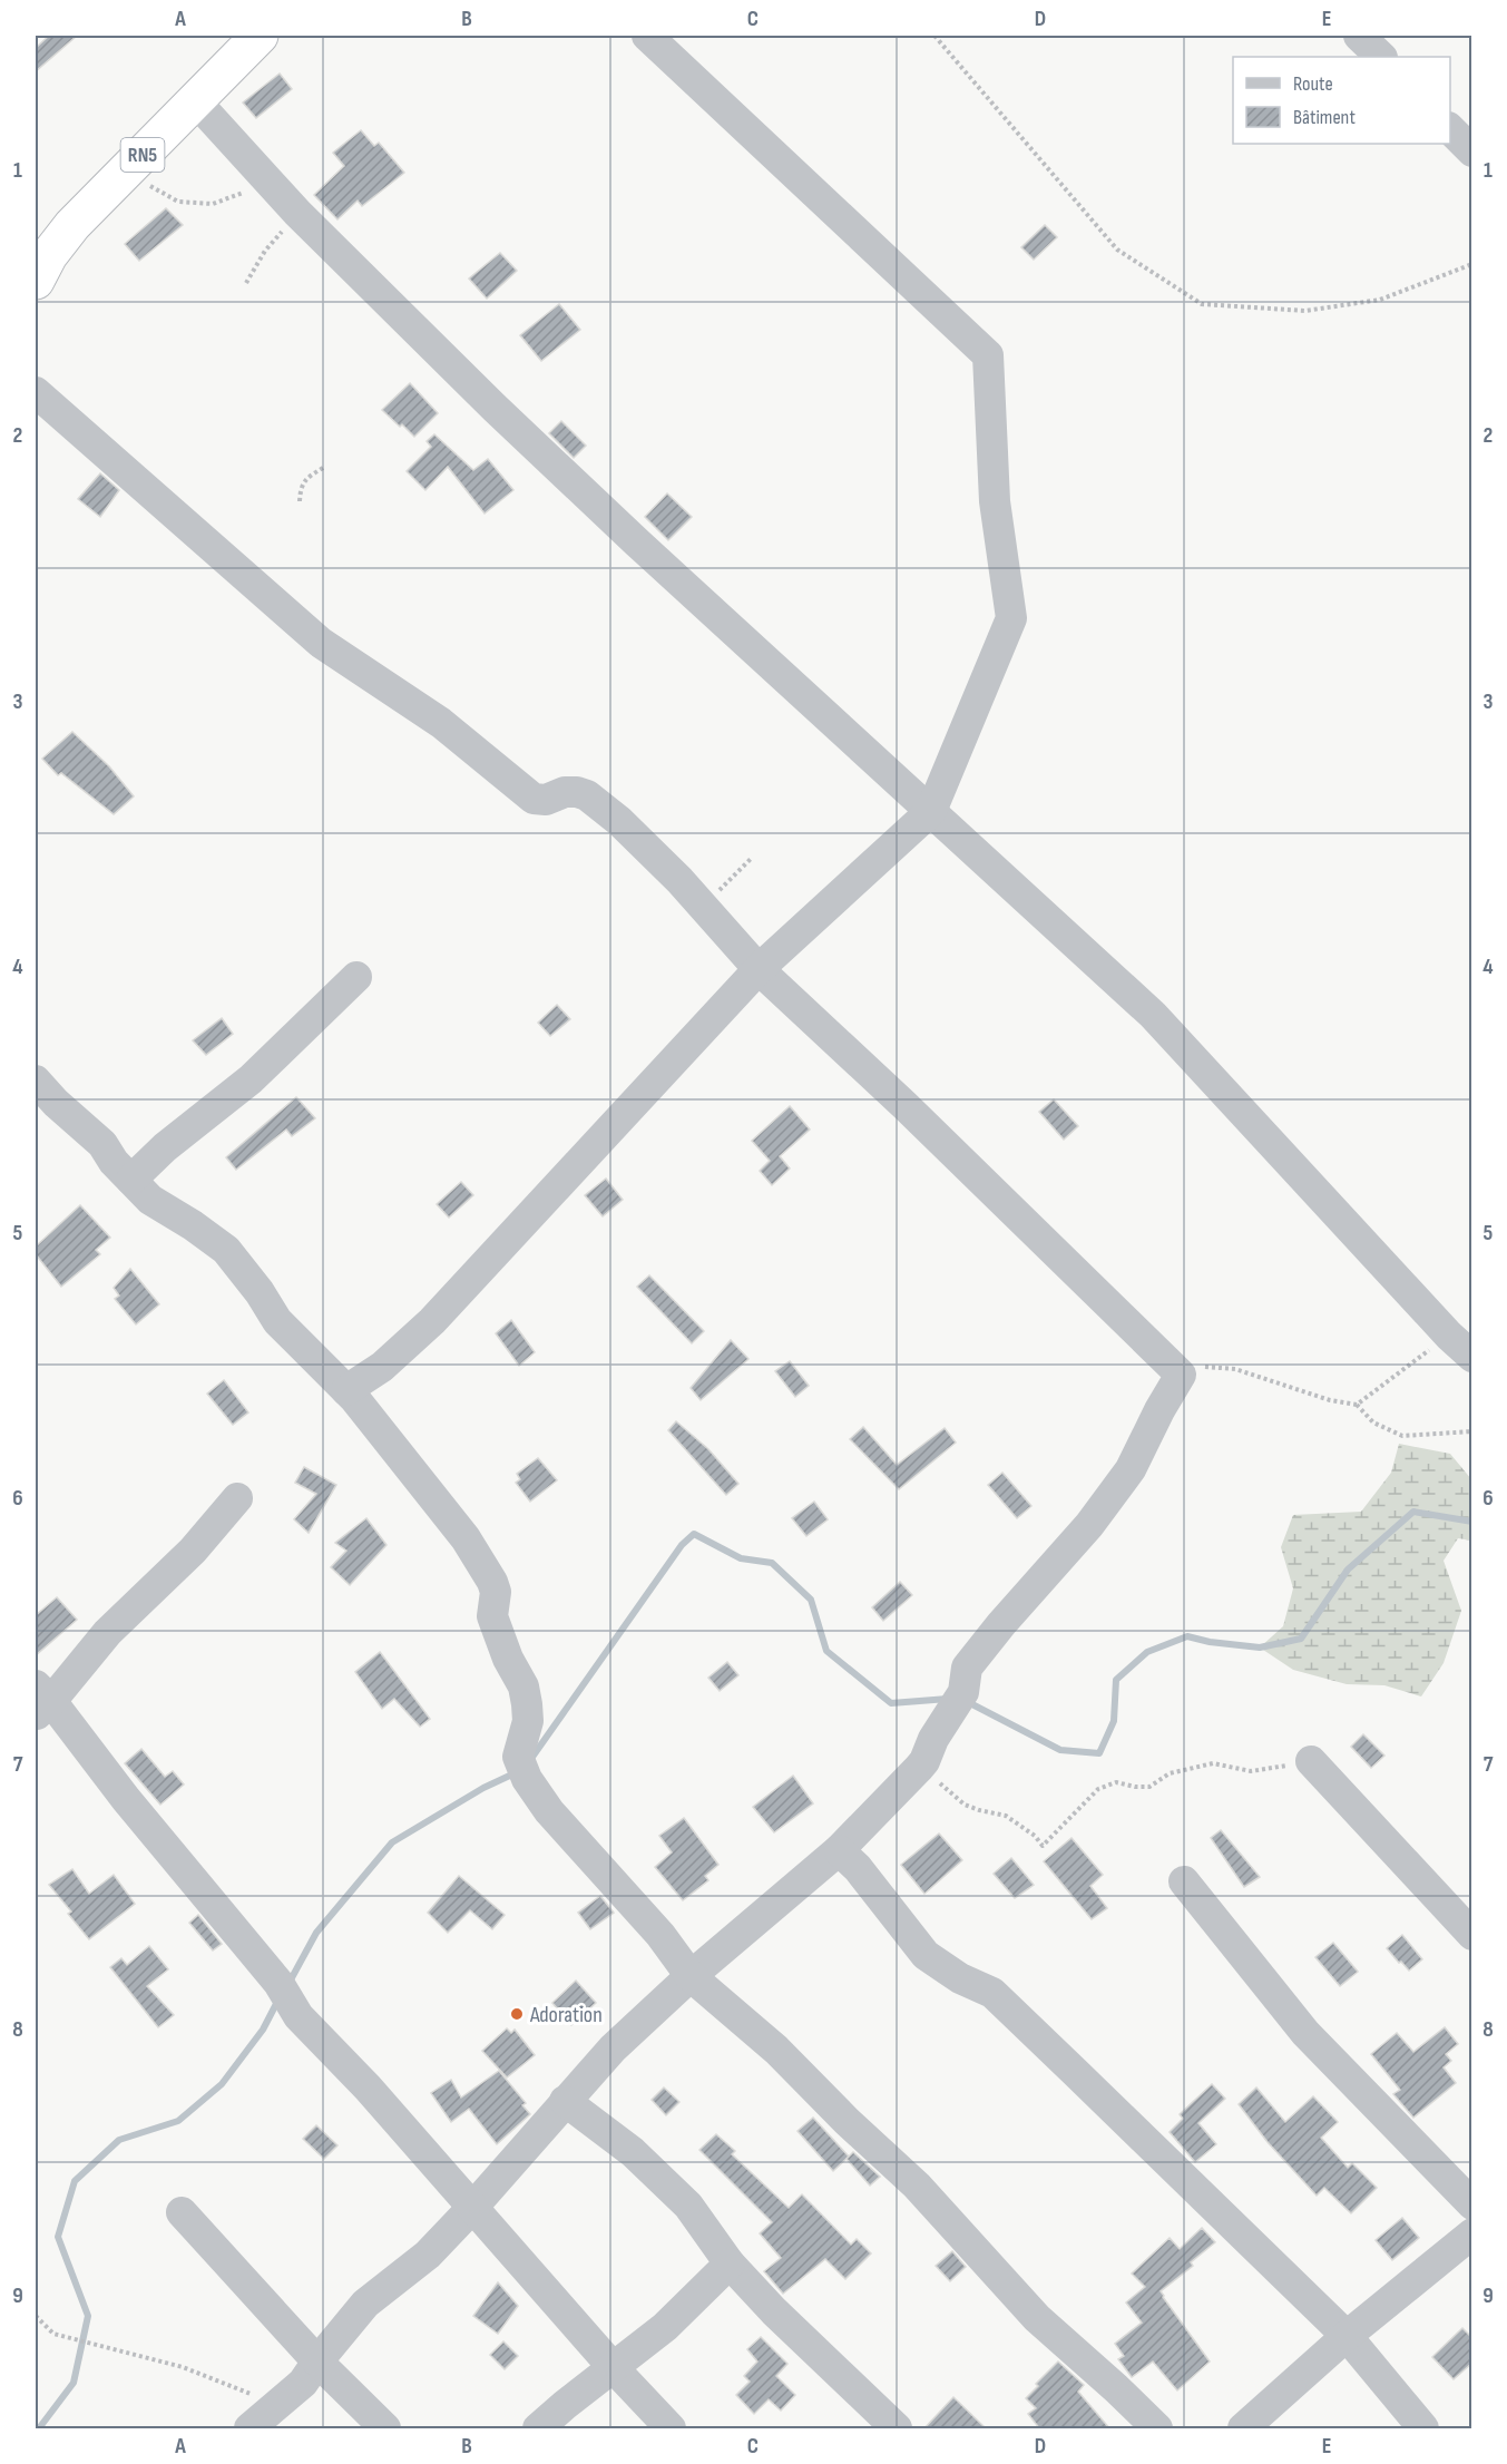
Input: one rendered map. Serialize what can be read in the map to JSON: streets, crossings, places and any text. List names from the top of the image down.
{
  "streets": {
    "highway": ["RN5"]
  },
  "places": ["Adoration"],
  "legend": ["Route", "Bâtiment"],
  "grid": {
    "columns": [
      "A",
      "B",
      "C",
      "D",
      "E"
    ],
    "rows": [
      "1",
      "2",
      "3",
      "4",
      "5",
      "6",
      "7",
      "8",
      "9"
    ]
  }
}
